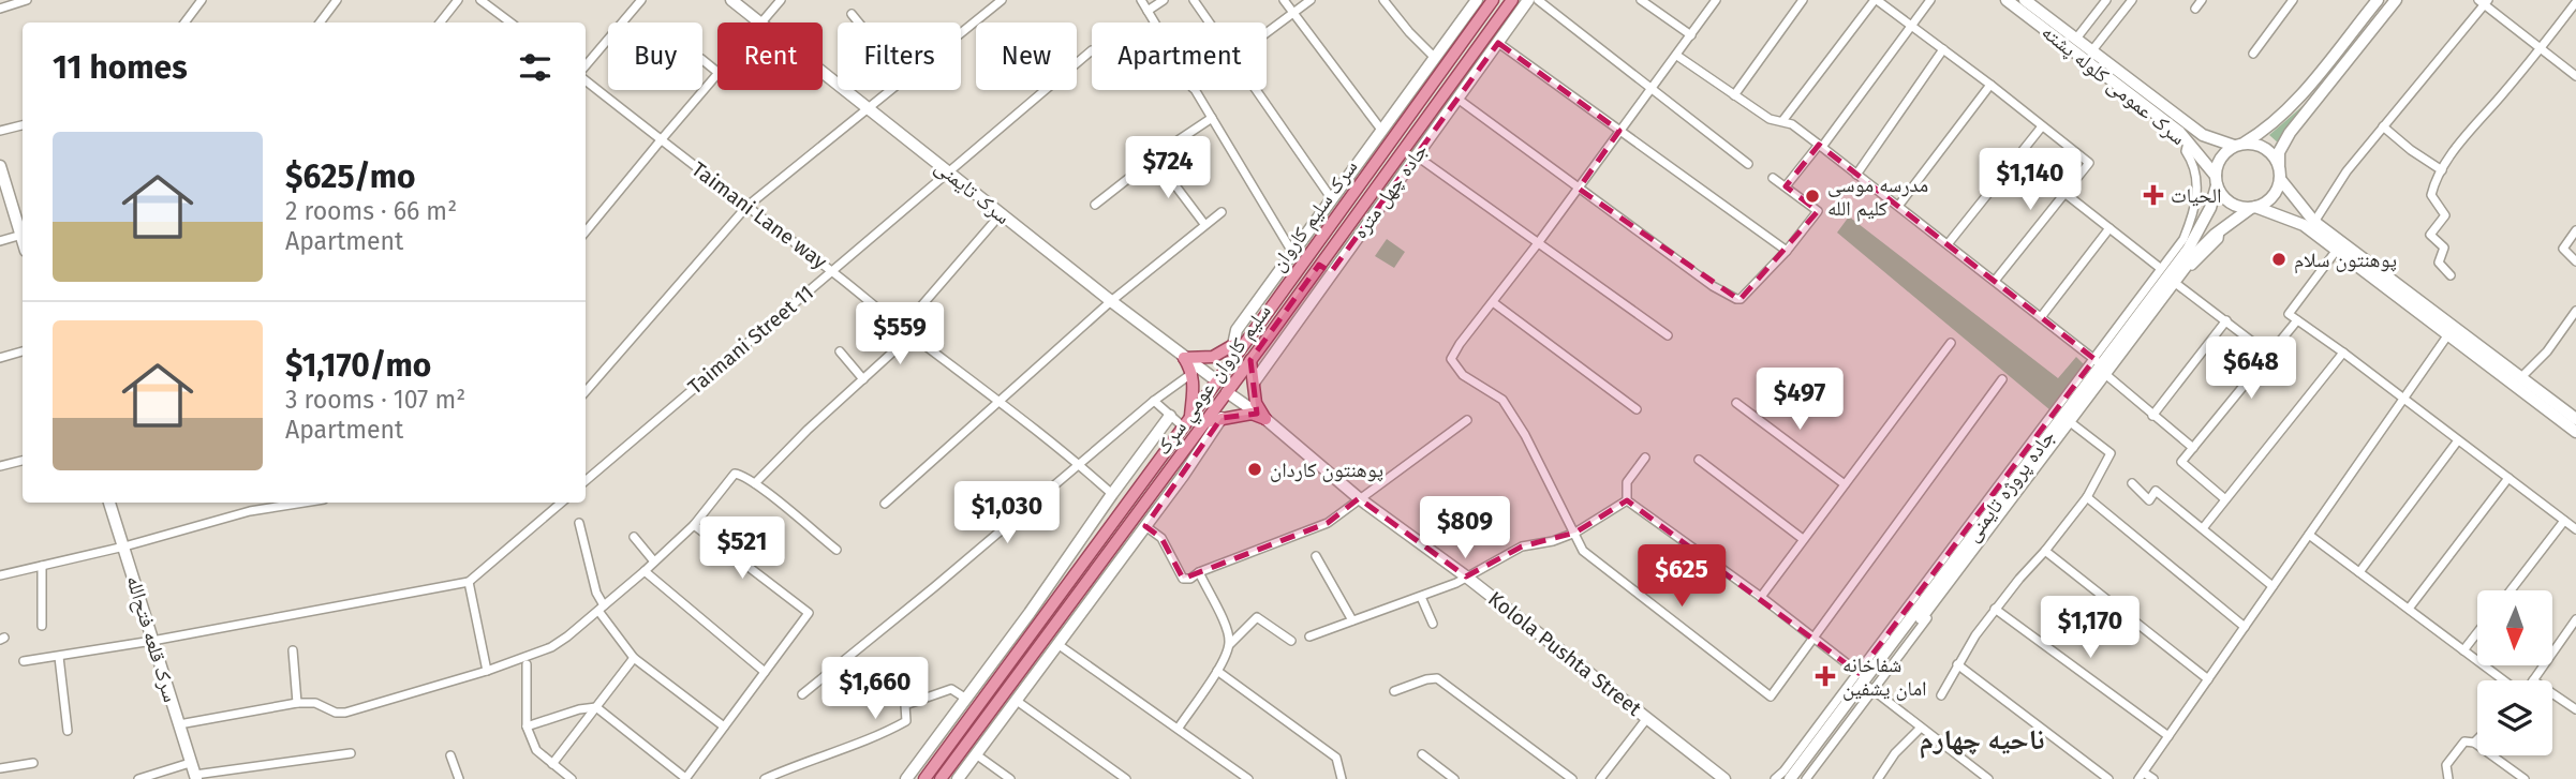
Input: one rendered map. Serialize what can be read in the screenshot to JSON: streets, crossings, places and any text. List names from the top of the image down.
{
  "streets": {
    "main road": [
      "سرک عمومی کلوله پشته",
      "جاده چهل متره",
      "سرک تایمنی",
      "سرک سلیم کاروان",
      "سلیم کاروان عومي سړک",
      "جاده پروژه تایمنی",
      "سرک قلعه فتح‌الله",
      "Kolola Pushta Street"
    ],
    "street": ["Taimani Lane way", "Taimani Street 11"]
  },
  "crossings": [
    ["سرک عمومی کلوله پشته", "جاده پروژه تایمنی"],
    ["جاده چهل متره", "سرک سلیم کاروان"],
    ["سرک تایمنی", "سرک سلیم کاروان"],
    ["سرک تایمنی", "Taimani Street 11"],
    ["Taimani Lane way", "Taimani Street 11"],
    ["سلیم کاروان عومي سړک", "Kolola Pushta Street"]
  ],
  "districts": ["ناحیه چهارم"],
  "places": {
    "health": ["الحیات", "شفاخانه امان یشفین"],
    "other": ["مدرسه موسی کلیم الله", "پوهنتون سلام", "پوهنتون کاردان"]
  },
  "north": "bottom",
  "page": {
    "chip": [
      "Buy",
      "Rent",
      "Filters",
      "New",
      "Apartment"
    ],
    "heading": "11 homes",
    "list": [
      {
        "name": "$625/mo",
        "note": "2 rooms · 66 m² · Apartment"
      },
      {
        "name": "$1,170/mo",
        "note": "3 rooms · 107 m² · Apartment"
      }
    ],
    "price": [
      "$724",
      "$1,140",
      "$559",
      "$648",
      "$497",
      "$1,030",
      "$809",
      "$521",
      "$625",
      "$1,170",
      "$1,660"
    ]
  }
}
